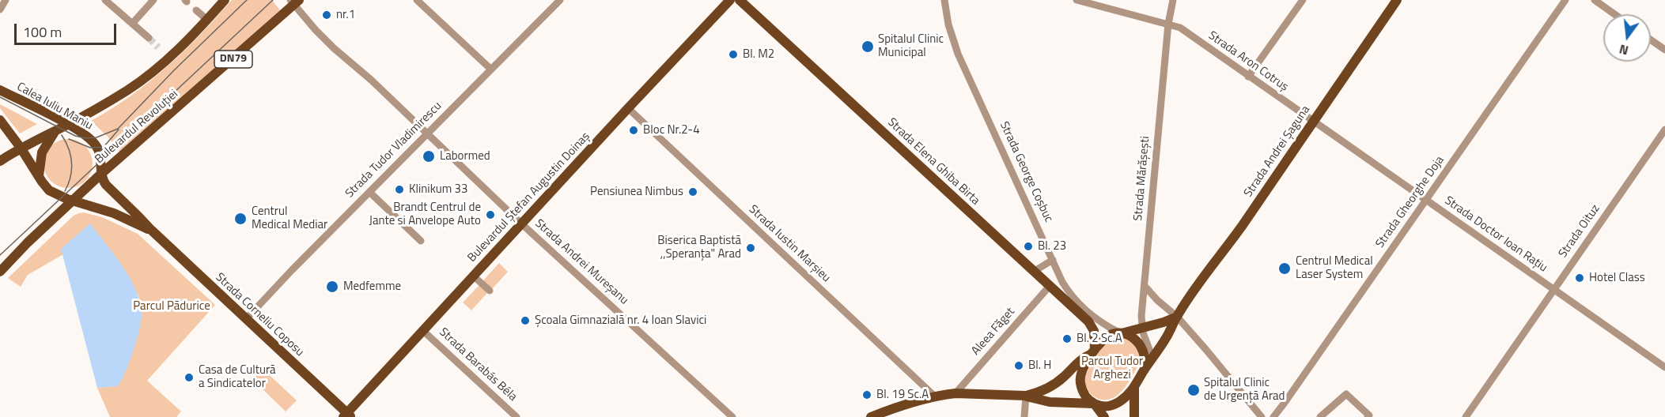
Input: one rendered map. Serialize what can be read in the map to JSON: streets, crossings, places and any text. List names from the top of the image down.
{
  "streets": {
    "main road": [
      "DN79",
      "Calea Iuliu Maniu",
      "Bulevardul Revoluției",
      "Strada Andrei Șaguna",
      "Strada Elena Ghiba Birta",
      "Bulevardul Ștefan Augustin Doinaș",
      "Strada Corneliu Coposu"
    ],
    "street": [
      "Strada Aron Cotruș",
      "Strada Tudor Vladimirescu",
      "Strada George Coșbuc",
      "Strada Mărășești",
      "Strada Gheorghe Doja",
      "Strada Oituz",
      "Strada Doctor Ioan Rațiu",
      "Strada Iustin Marșieu",
      "Strada Andrei Mureșanu",
      "Aleea Făget",
      "Strada Barabás Béla"
    ]
  },
  "crossings": [
    ["Strada Aron Cotruș", "Strada Andrei Șaguna"],
    ["Strada Aron Cotruș", "Strada Mărășești"],
    ["Strada Aron Cotruș", "Strada Doctor Ioan Rațiu"],
    ["Calea Iuliu Maniu", "Bulevardul Revoluției"],
    ["Calea Iuliu Maniu", "Strada Corneliu Coposu"],
    ["Bulevardul Revoluției", "Strada Andrei Mureșanu"],
    ["Bulevardul Revoluției", "Strada Corneliu Coposu"],
    ["Strada Tudor Vladimirescu", "Strada Andrei Mureșanu"],
    ["Strada Tudor Vladimirescu", "Strada Corneliu Coposu"],
    ["Strada Andrei Șaguna", "Strada Elena Ghiba Birta"],
    ["Strada Andrei Șaguna", "Strada George Coșbuc"],
    ["Strada Andrei Șaguna", "Strada Mărășești"],
    ["Strada Andrei Șaguna", "Strada Doctor Ioan Rațiu"],
    ["Strada Elena Ghiba Birta", "Strada George Coșbuc"],
    ["Strada Elena Ghiba Birta", "Aleea Făget"],
    ["Bulevardul Ștefan Augustin Doinaș", "Strada Iustin Marșieu"],
    ["Bulevardul Ștefan Augustin Doinaș", "Strada Andrei Mureșanu"],
    ["Bulevardul Ștefan Augustin Doinaș", "Strada Corneliu Coposu"],
    ["Bulevardul Ștefan Augustin Doinaș", "Strada Barabás Béla"],
    ["Strada Gheorghe Doja", "Strada Doctor Ioan Rațiu"],
    ["Strada Oituz", "Strada Doctor Ioan Rațiu"]
  ],
  "parks": ["Parcul Pădurice", "Parcul Tudor Arghezi"],
  "places": [
    "nr.1",
    "Spitalul Clinic Municipal",
    "Bl. M2",
    "Bloc Nr.2-4",
    "Labormed",
    "Klinikum 33",
    "Pensiunea Nimbus",
    "Brandt Centrul de Jante si Anvelope Auto",
    "Centrul Medical Mediar",
    "Bl. 23",
    "Biserica Baptistă ,,Speranța\" Arad",
    "Centrul Medical Laser System",
    "Hotel Class",
    "Medfemme",
    "Școala Gimnazială nr. 4 Ioan Slavici",
    "Bl. 2 Sc.A",
    "Bl. H",
    "Casa de Cultură a Sindicatelor",
    "Spitalul Clinic de Urgență Arad",
    "Bl. 19 Sc.A"
  ],
  "scale_bar": "100 m",
  "north": "bottom"
}
